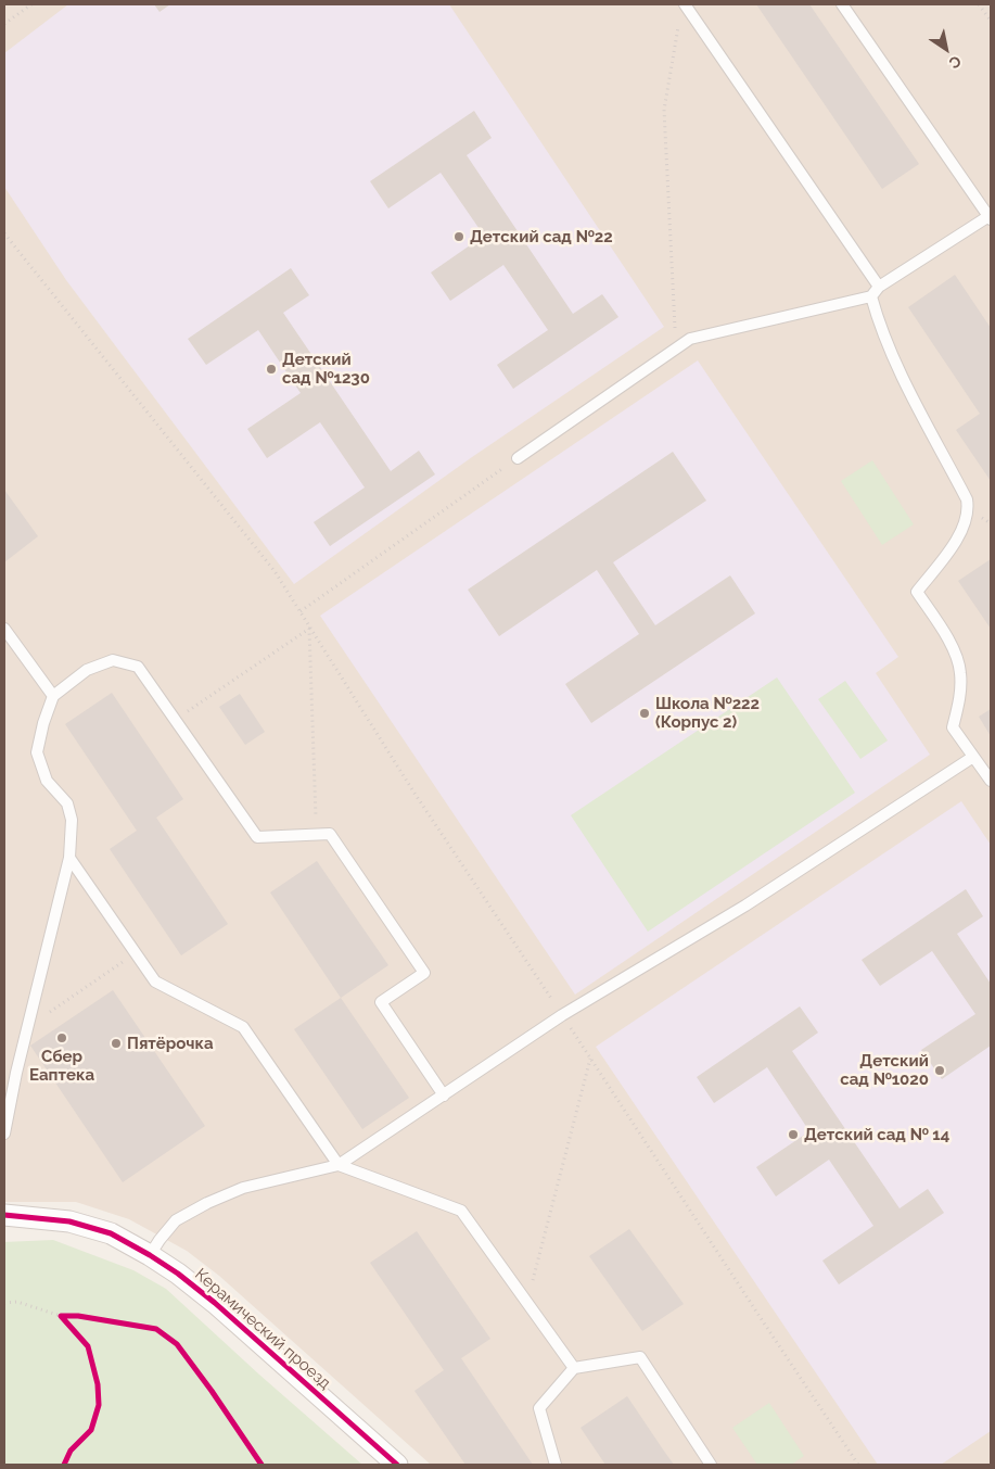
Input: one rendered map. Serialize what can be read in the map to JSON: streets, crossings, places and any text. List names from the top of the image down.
{
  "streets": {
    "street": ["Керамический проезд"]
  },
  "places": [
    "Детский сад №22",
    "Детский сад №1230",
    "Школа №222 (Корпус 2)",
    "Сбер Еаптека",
    "Пятёрочка",
    "Детский сад №1020",
    "Детский сад № 14"
  ],
  "north": "bottom right"
}
